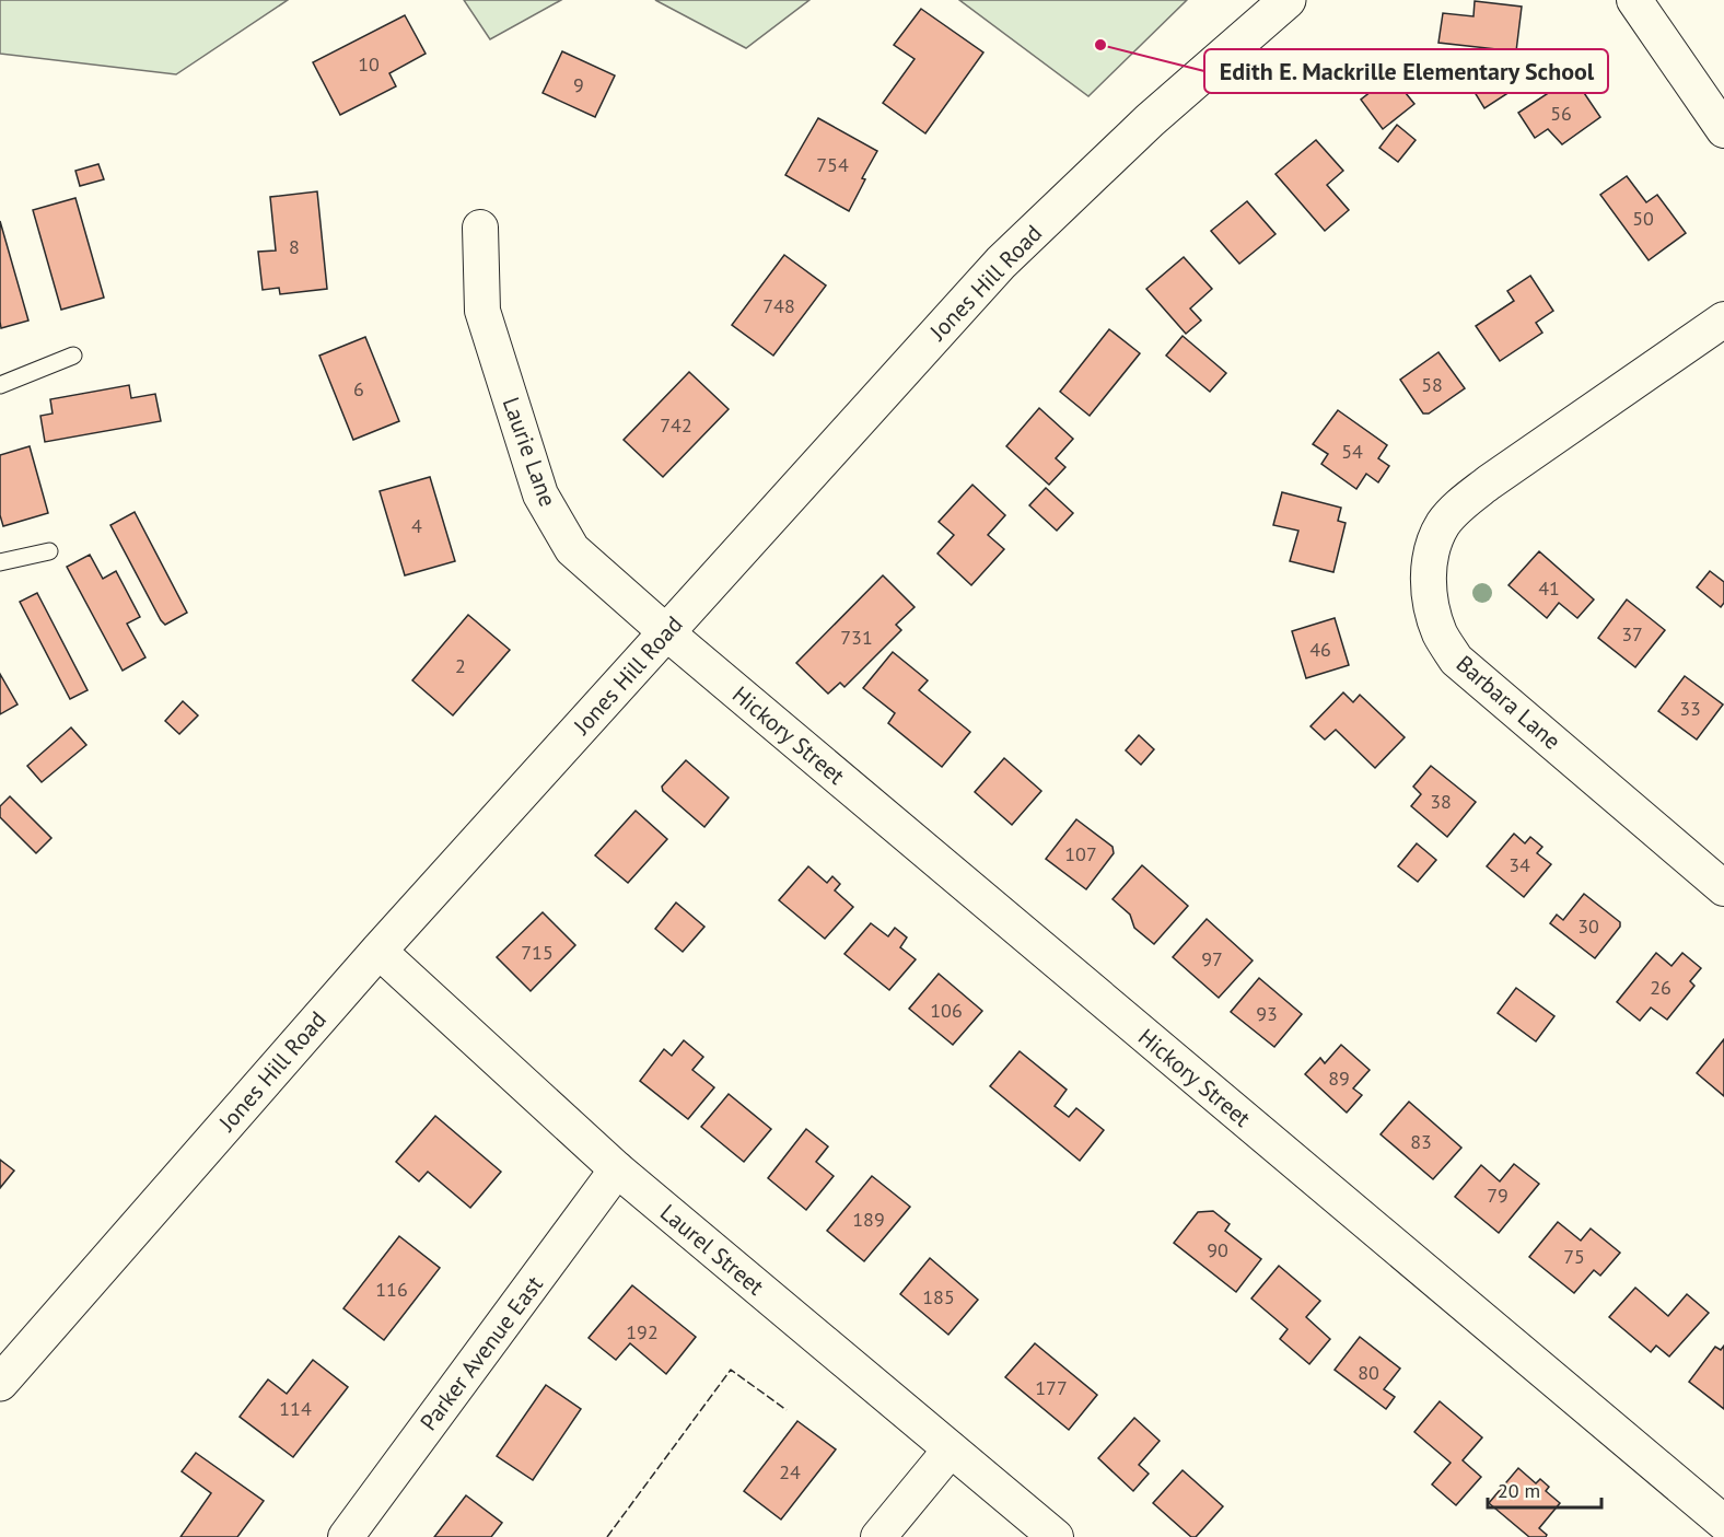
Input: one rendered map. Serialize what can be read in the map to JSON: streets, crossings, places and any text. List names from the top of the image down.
{
  "streets": {
    "main road": ["Jones Hill Road"],
    "street": [
      "Laurie Lane",
      "Barbara Lane",
      "Hickory Street",
      "Laurel Street",
      "Parker Avenue East"
    ]
  },
  "crossings": [
    ["Jones Hill Road", "Laurie Lane"],
    ["Jones Hill Road", "Hickory Street"],
    ["Jones Hill Road", "Laurel Street"],
    ["Laurie Lane", "Hickory Street"],
    ["Laurel Street", "Parker Avenue East"]
  ],
  "places": ["Edith E. Mackrille Elementary School"],
  "house_numbers": [
    "10",
    "9",
    "56",
    "754",
    "50",
    "8",
    "748",
    "58",
    "6",
    "742",
    "54",
    "4",
    "41",
    "37",
    "731",
    "46",
    "2",
    "33",
    "38",
    "107",
    "34",
    "30",
    "715",
    "97",
    "26",
    "106",
    "93",
    "89",
    "83",
    "79",
    "189",
    "90",
    "75",
    "116",
    "185",
    "192",
    "80",
    "177",
    "114",
    "24"
  ],
  "scale_bar": "20 m"
}
